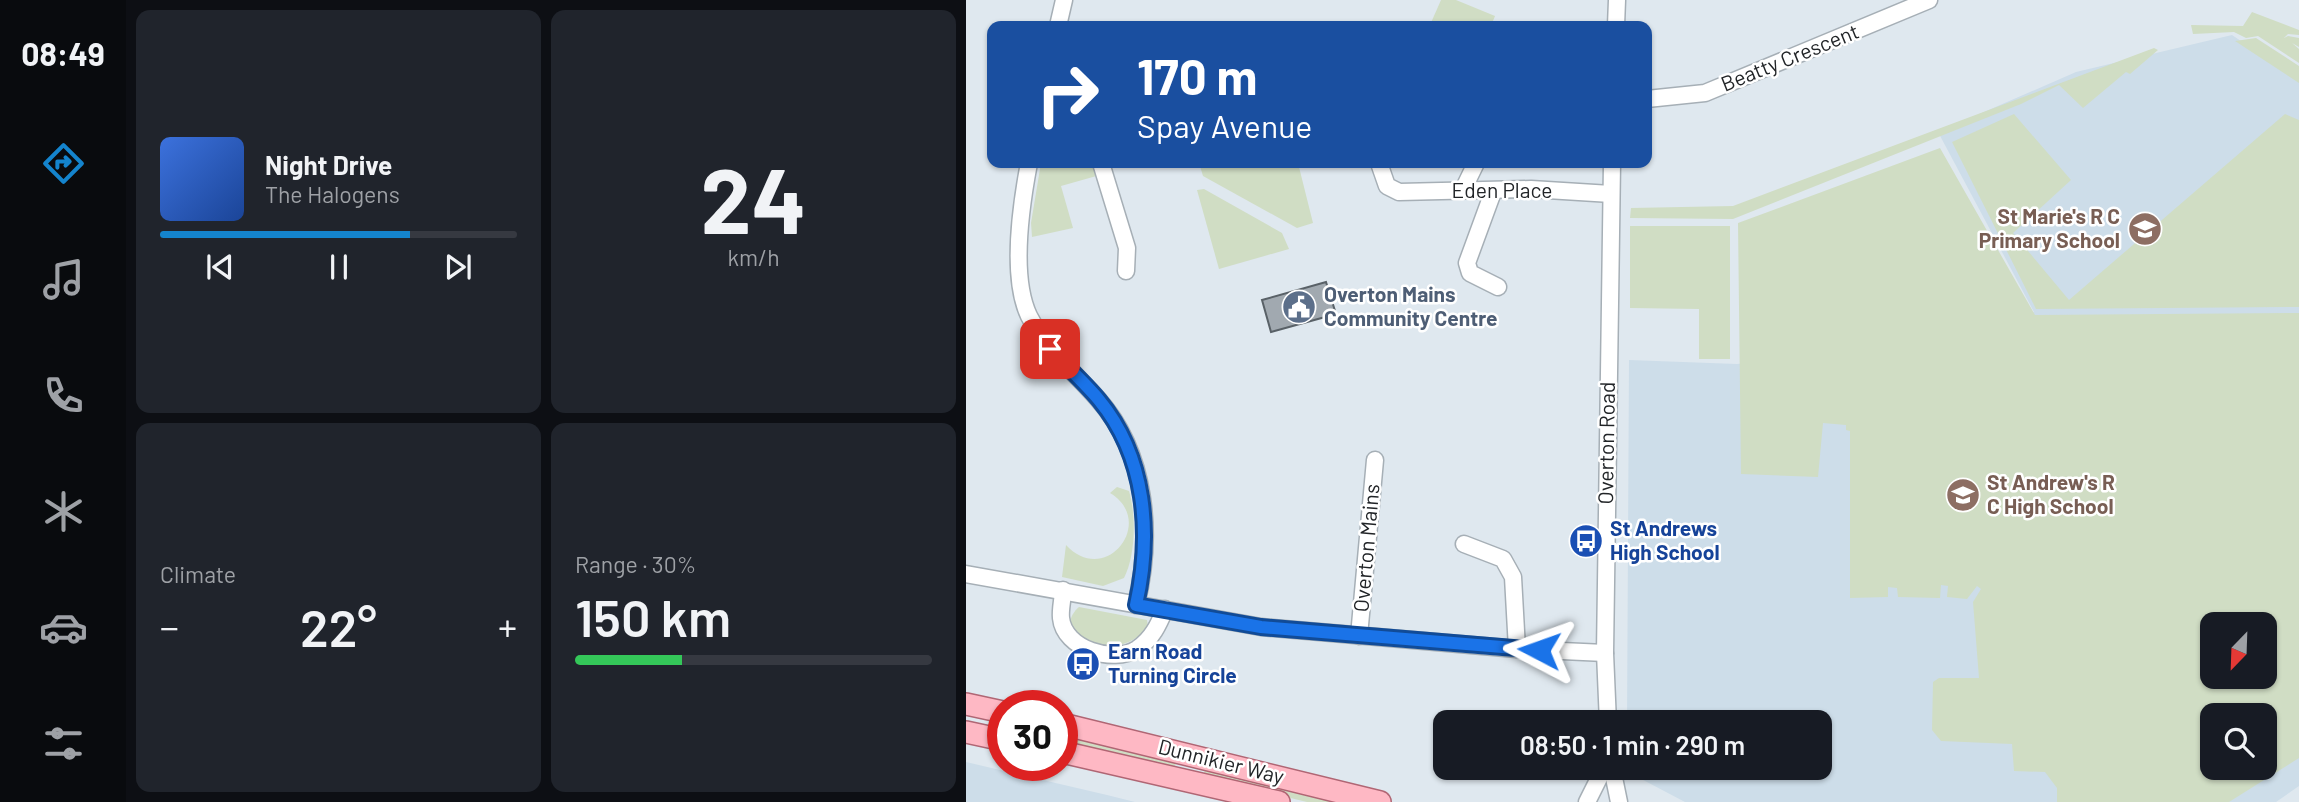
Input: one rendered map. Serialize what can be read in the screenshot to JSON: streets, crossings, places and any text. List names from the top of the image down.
{
  "streets": {
    "main road": ["Dunnikier Way"],
    "street": [
      "Beatty Crescent",
      "Eden Place",
      "Overton Road",
      "Overton Mains"
    ]
  },
  "crossings": [
    ["Eden Place", "Overton Road"]
  ],
  "places": {
    "school or university": ["St Marie's R C Primary School", "St Andrew's R C High School"],
    "public building": ["Overton Mains Community Centre"],
    "bus stop": ["St Andrews High School", "Earn Road Turning Circle"]
  },
  "north": "bottom left",
  "page": {
    "tabs": "08:49",
    "tile": [
      ["24", "km/h"],
      "Climate",
      ["Range · 30%", "150 km"]
    ],
    "turn": ["170 m", "Spay Avenue"],
    "song": ["Night Drive", "The Halogens"],
    "heat": ["−", "22°", "+"],
    "limit": "30",
    "trip": "08:50 · 1 min · 290 m"
  }
}
